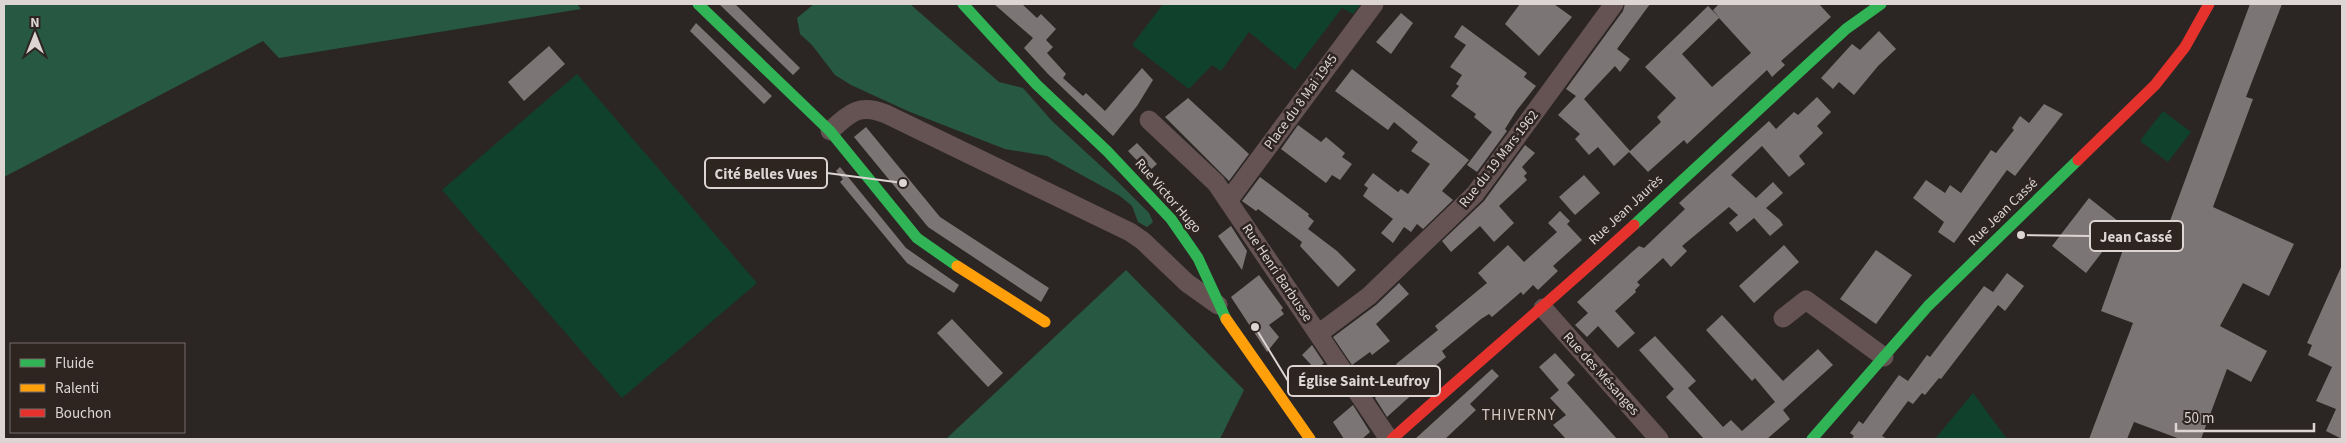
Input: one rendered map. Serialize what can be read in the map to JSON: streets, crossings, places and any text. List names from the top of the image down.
{
  "streets": {
    "street": [
      "Place du 8 Mai 1945",
      "Rue du 19 Mars 1962",
      "Rue Victor Hugo",
      "Rue Jean Jaurès",
      "Rue Jean Cassé",
      "Rue Henri Barbusse",
      "Rue des Mésanges"
    ]
  },
  "crossings": [
    ["Place du 8 Mai 1945", "Rue Henri Barbusse"],
    ["Rue du 19 Mars 1962", "Rue Henri Barbusse"],
    ["Rue Jean Jaurès", "Rue Henri Barbusse"],
    ["Rue Jean Jaurès", "Rue des Mésanges"]
  ],
  "districts": ["THIVERNY"],
  "places": ["Cité Belles Vues", "Jean Cassé", "Église Saint-Leufroy"],
  "legend": ["Fluide", "Ralenti", "Bouchon"],
  "scale_bar": "50 m",
  "north": "top"
}
